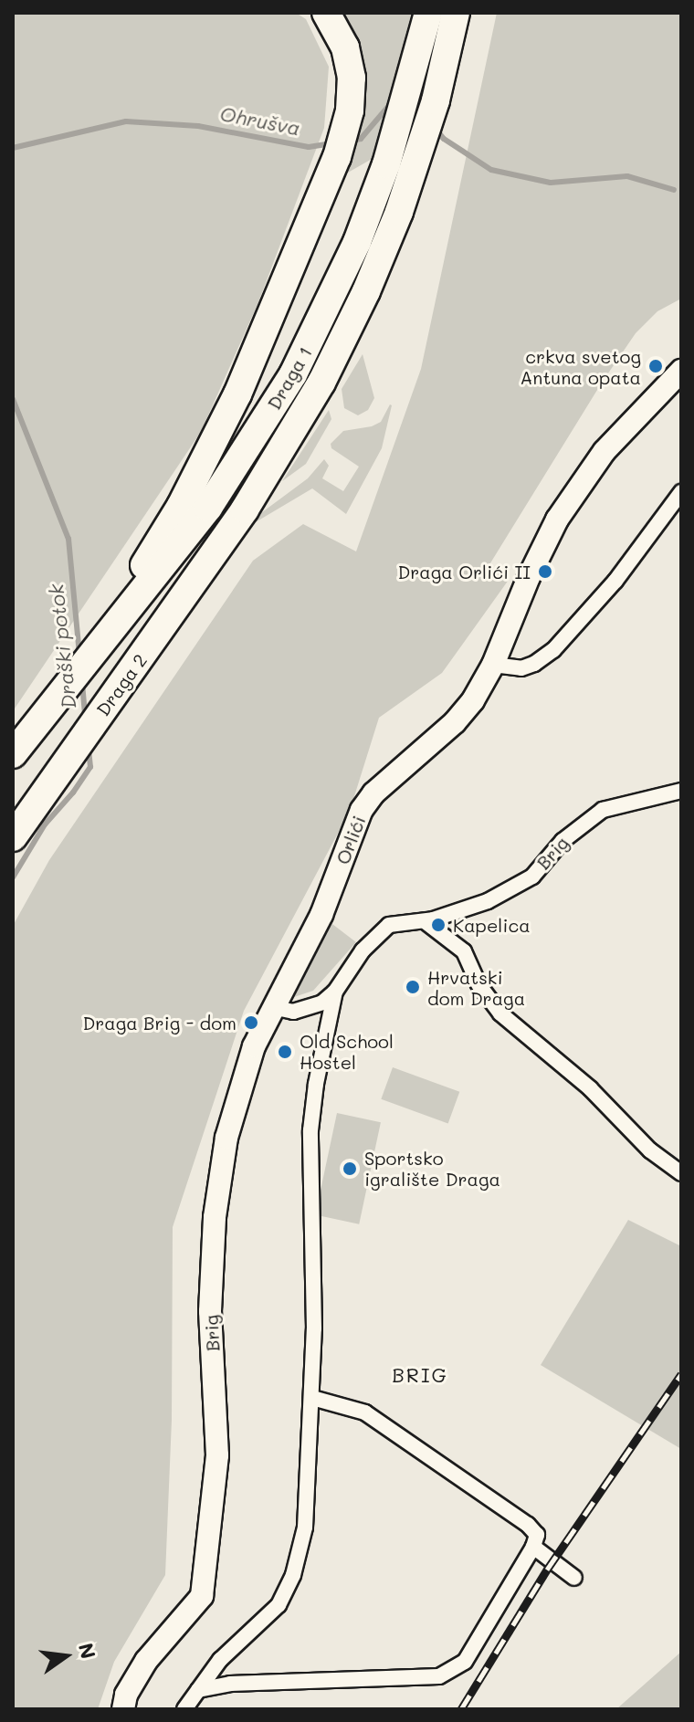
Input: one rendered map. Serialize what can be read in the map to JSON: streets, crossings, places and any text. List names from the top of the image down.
{
  "streets": {
    "highway": ["Draga 1", "Draga 2"],
    "street": ["Orlići", "Brig"]
  },
  "crossings": [
    ["Orlići", "Brig"]
  ],
  "districts": ["BRIG"],
  "water": ["Ohrušva", "Draški potok"],
  "places": [
    "crkva svetog Antuna opata",
    "Draga Orlići II",
    "Kapelica",
    "Hrvatski dom Draga",
    "Draga Brig - dom",
    "Old School Hostel",
    "Sportsko igralište Draga"
  ],
  "north": "right"
}
